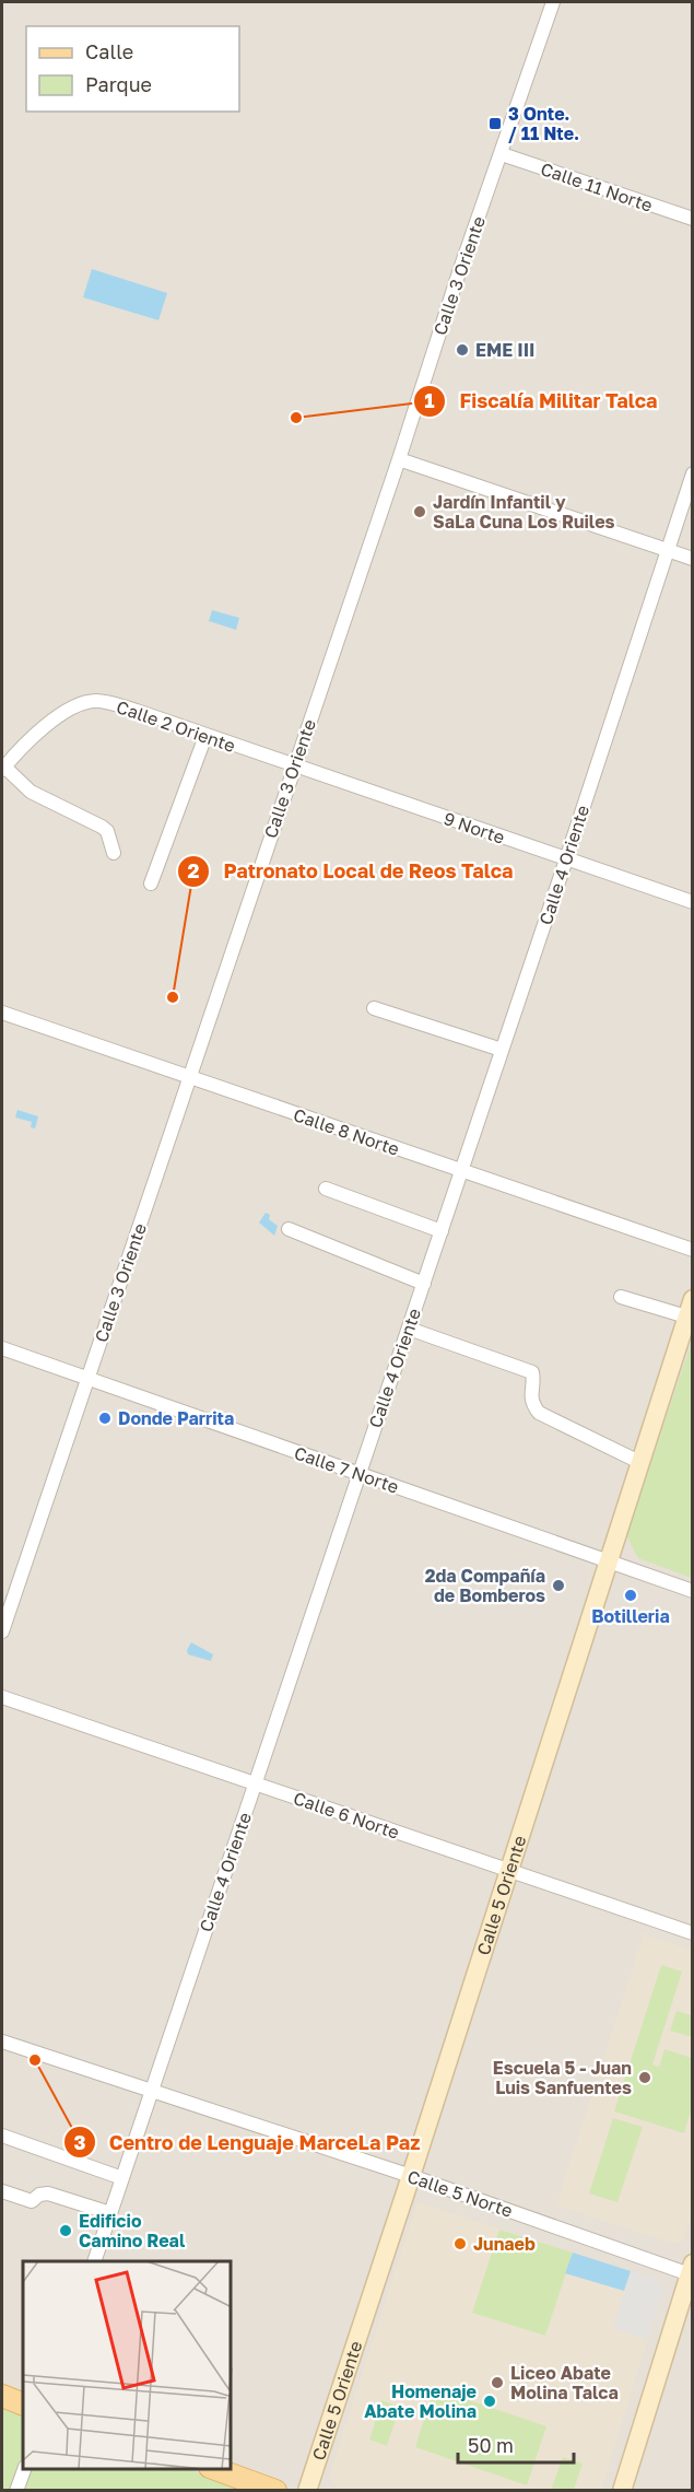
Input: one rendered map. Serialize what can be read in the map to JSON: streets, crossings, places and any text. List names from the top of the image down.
{
  "streets": {
    "main road": ["Calle 5 Oriente"],
    "street": [
      "Calle 11 Norte",
      "Calle 3 Oriente",
      "Calle 2 Oriente",
      "9 Norte",
      "Calle 4 Oriente",
      "Calle 8 Norte",
      "Calle 7 Norte",
      "Calle 6 Norte",
      "Calle 5 Norte"
    ]
  },
  "crossings": [
    ["Calle 11 Norte", "Calle 3 Oriente"],
    ["Calle 3 Oriente", "Calle 2 Oriente"],
    ["Calle 3 Oriente", "9 Norte"],
    ["Calle 3 Oriente", "Calle 8 Norte"],
    ["Calle 3 Oriente", "Calle 7 Norte"],
    ["Calle 2 Oriente", "9 Norte"],
    ["9 Norte", "Calle 4 Oriente"],
    ["Calle 4 Oriente", "Calle 8 Norte"],
    ["Calle 4 Oriente", "Calle 7 Norte"],
    ["Calle 4 Oriente", "Calle 6 Norte"],
    ["Calle 4 Oriente", "Calle 5 Norte"],
    ["Calle 7 Norte", "Calle 5 Oriente"],
    ["Calle 6 Norte", "Calle 5 Oriente"],
    ["Calle 5 Oriente", "Calle 5 Norte"]
  ],
  "places": {
    "transit": ["3 Onte. / 11 Nte."],
    "other": [
      "EME III",
      "Fiscalía Militar Talca",
      "Jardín Infantil y SaLa Cuna Los Ruiles",
      "Patronato Local de Reos Talca",
      "Donde Parrita",
      "2da Compañía de Bomberos",
      "Botilleria",
      "Centro de Lenguaje MarceLa Paz",
      "Escuela 5 - Juan Luis Sanfuentes",
      "Edificio Camino Real",
      "Junaeb",
      "Liceo Abate Molina Talca",
      "Homenaje Abate Molina"
    ]
  },
  "legend": ["Calle", "Parque"],
  "scale_bar": "50 m"
}
